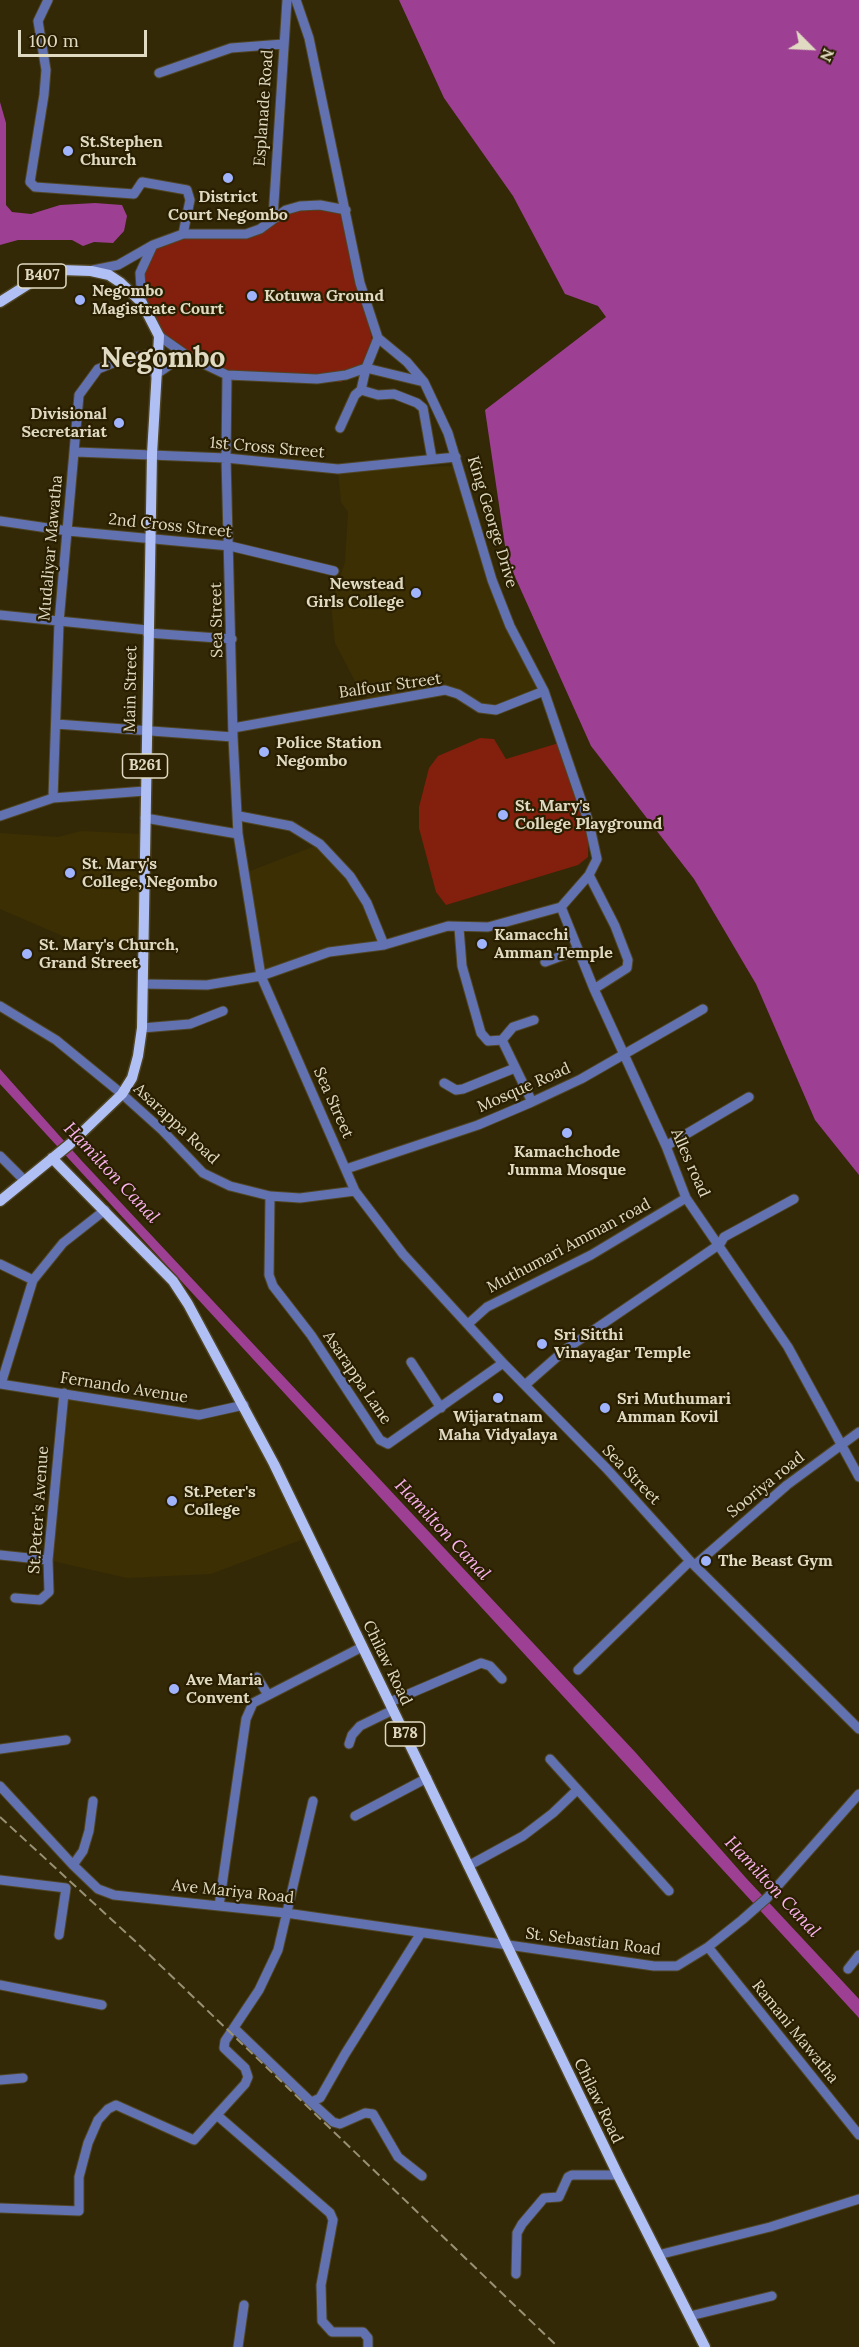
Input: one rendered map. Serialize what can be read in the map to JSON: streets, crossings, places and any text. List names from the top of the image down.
{
  "streets": {
    "main road": [
      "B407",
      "Main Street",
      "B261",
      "Chilaw Road",
      "B78"
    ],
    "street": [
      "Esplanade Road",
      "1st Cross Street",
      "King George Drive",
      "2nd Cross Street",
      "Mudaliyar Mawatha",
      "Sea Street",
      "Balfour Street",
      "Mosque Road",
      "Asarappa Road",
      "Alles road",
      "Muthumari Amman road",
      "Asarappa Lane",
      "Fernando Avenue",
      "Sooriya road",
      "St.Peter's Avenue",
      "Ave Mariya Road",
      "St. Sebastian Road",
      "Ramani Mawatha"
    ]
  },
  "crossings": [
    ["1st Cross Street", "King George Drive"],
    ["1st Cross Street", "Mudaliyar Mawatha"],
    ["1st Cross Street", "Sea Street"],
    ["1st Cross Street", "Main Street"],
    ["King George Drive", "Balfour Street"],
    ["2nd Cross Street", "Mudaliyar Mawatha"],
    ["2nd Cross Street", "Sea Street"],
    ["2nd Cross Street", "Main Street"],
    ["Mudaliyar Mawatha", "Balfour Street"],
    ["Mudaliyar Mawatha", "Main Street"],
    ["Sea Street", "Balfour Street"],
    ["Sea Street", "Mosque Road"],
    ["Sea Street", "Asarappa Road"],
    ["Sea Street", "Muthumari Amman road"],
    ["Sea Street", "Asarappa Lane"],
    ["Sea Street", "Sooriya road"],
    ["Balfour Street", "Main Street"],
    ["Main Street", "Asarappa Road"],
    ["Main Street", "Chilaw Road"],
    ["Mosque Road", "Alles road"],
    ["Asarappa Road", "Asarappa Lane"],
    ["Alles road", "Muthumari Amman road"],
    ["Alles road", "Sooriya road"],
    ["Fernando Avenue", "St.Peter's Avenue"],
    ["Fernando Avenue", "Chilaw Road"],
    ["Chilaw Road", "Ave Mariya Road"],
    ["Chilaw Road", "St. Sebastian Road"],
    ["Ave Mariya Road", "St. Sebastian Road"],
    ["St. Sebastian Road", "Ramani Mawatha"]
  ],
  "districts": ["Negombo"],
  "water": ["Hamilton Canal"],
  "places": [
    "St.Stephen Church",
    "District Court Negombo",
    "Kotuwa Ground",
    "Negombo Magistrate Court",
    "Divisional Secretariat",
    "Newstead Girls College",
    "Police Station Negombo",
    "St. Mary's College Playground",
    "St. Mary's College, Negombo",
    "Kamacchi Amman Temple",
    "St. Mary's Church, Grand Street",
    "Kamachchode Jumma Mosque",
    "Sri Sitthi Vinayagar Temple",
    "Wijaratnam Maha Vidyalaya",
    "Sri Muthumari Amman Kovil",
    "St.Peter's College",
    "The Beast Gym",
    "Ave Maria Convent"
  ],
  "scale_bar": "100 m",
  "north": "bottom right"
}
